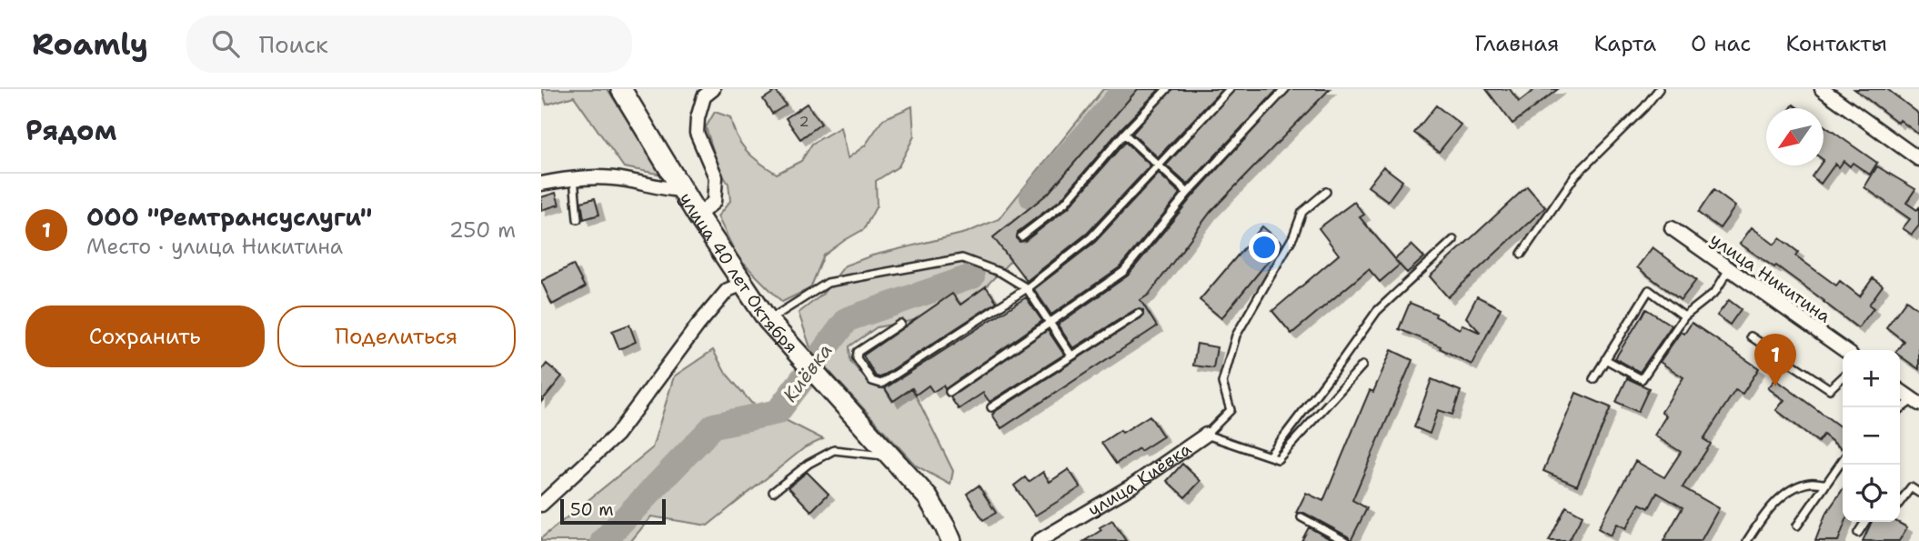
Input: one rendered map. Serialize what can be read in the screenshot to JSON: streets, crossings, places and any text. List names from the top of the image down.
{
  "streets": {
    "main road": ["улица 40 лет Октября"],
    "street": ["улица Никитина", "улица Киёвка"]
  },
  "water": ["Киёвка"],
  "house_numbers": ["2"],
  "scale_bar": "50 m",
  "north": "bottom left",
  "page": {
    "header": "Roamly",
    "search": "Поиск",
    "nav": [
      "Главная",
      "Карта",
      "О нас",
      "Контакты"
    ],
    "heading": "Рядом",
    "list": [
      {
        "mark": "1",
        "name": "ООО \"Ремтрансуслуги\"",
        "note": "Место · улица Никитина",
        "value": "250 m"
      }
    ],
    "buttons": ["Сохранить", "Поделиться"],
    "pins": "1",
    "map_buttons": ["+", "−"],
    "scale": "50 m"
  }
}
